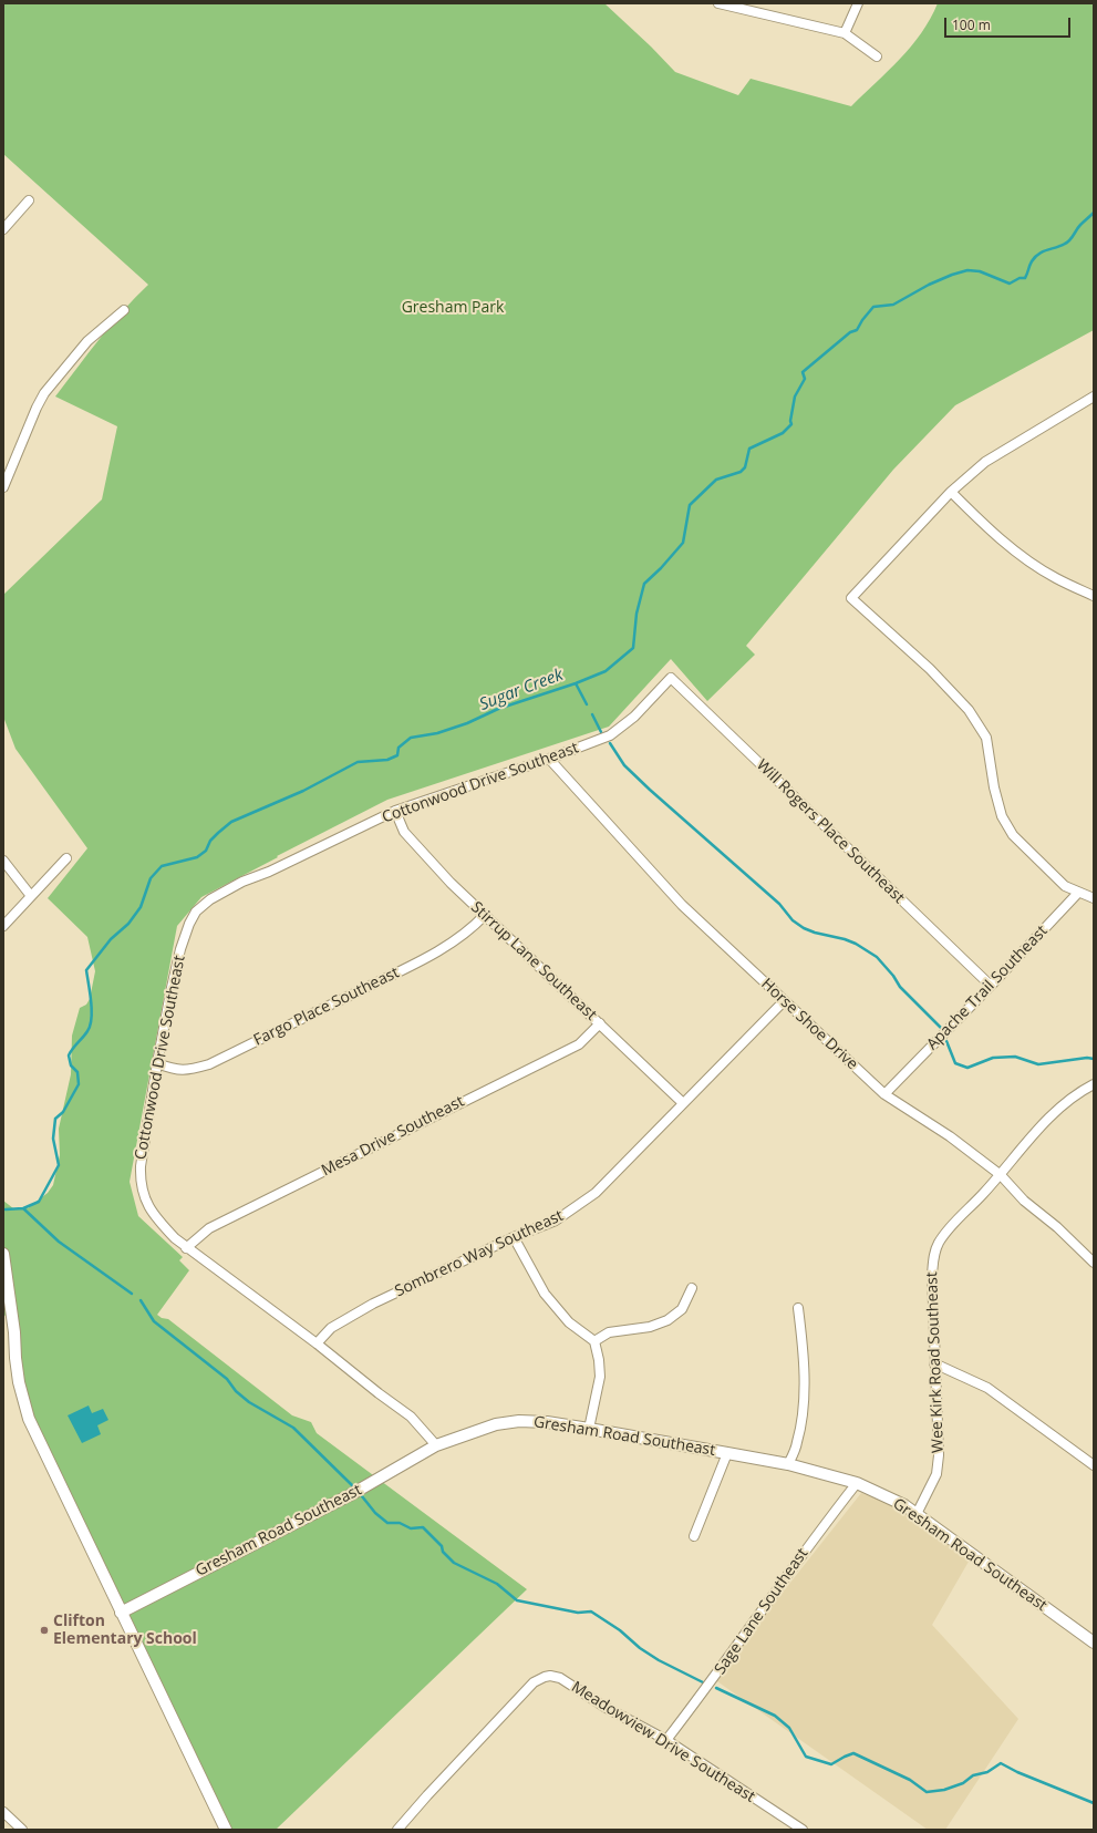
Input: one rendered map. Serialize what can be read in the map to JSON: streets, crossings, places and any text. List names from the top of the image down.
{
  "streets": {
    "street": [
      "Cottonwood Drive Southeast",
      "Will Rogers Place Southeast",
      "Stirrup Lane Southeast",
      "Apache Trail Southeast",
      "Fargo Place Southeast",
      "Horse Shoe Drive",
      "Mesa Drive Southeast",
      "Sombrero Way Southeast",
      "Wee Kirk Road Southeast",
      "Gresham Road Southeast",
      "Sage Lane Southeast",
      "Meadowview Drive Southeast"
    ]
  },
  "crossings": [
    ["Cottonwood Drive Southeast", "Will Rogers Place Southeast"],
    ["Cottonwood Drive Southeast", "Stirrup Lane Southeast"],
    ["Cottonwood Drive Southeast", "Fargo Place Southeast"],
    ["Cottonwood Drive Southeast", "Horse Shoe Drive"],
    ["Cottonwood Drive Southeast", "Mesa Drive Southeast"],
    ["Cottonwood Drive Southeast", "Sombrero Way Southeast"],
    ["Cottonwood Drive Southeast", "Gresham Road Southeast"],
    ["Will Rogers Place Southeast", "Apache Trail Southeast"],
    ["Stirrup Lane Southeast", "Fargo Place Southeast"],
    ["Stirrup Lane Southeast", "Mesa Drive Southeast"],
    ["Stirrup Lane Southeast", "Sombrero Way Southeast"],
    ["Apache Trail Southeast", "Horse Shoe Drive"],
    ["Horse Shoe Drive", "Sombrero Way Southeast"],
    ["Horse Shoe Drive", "Wee Kirk Road Southeast"],
    ["Wee Kirk Road Southeast", "Gresham Road Southeast"],
    ["Gresham Road Southeast", "Sage Lane Southeast"],
    ["Sage Lane Southeast", "Meadowview Drive Southeast"]
  ],
  "water": ["Sugar Creek"],
  "parks": ["Gresham Park"],
  "places": ["Clifton Elementary School"],
  "scale_bar": "100 m"
}
